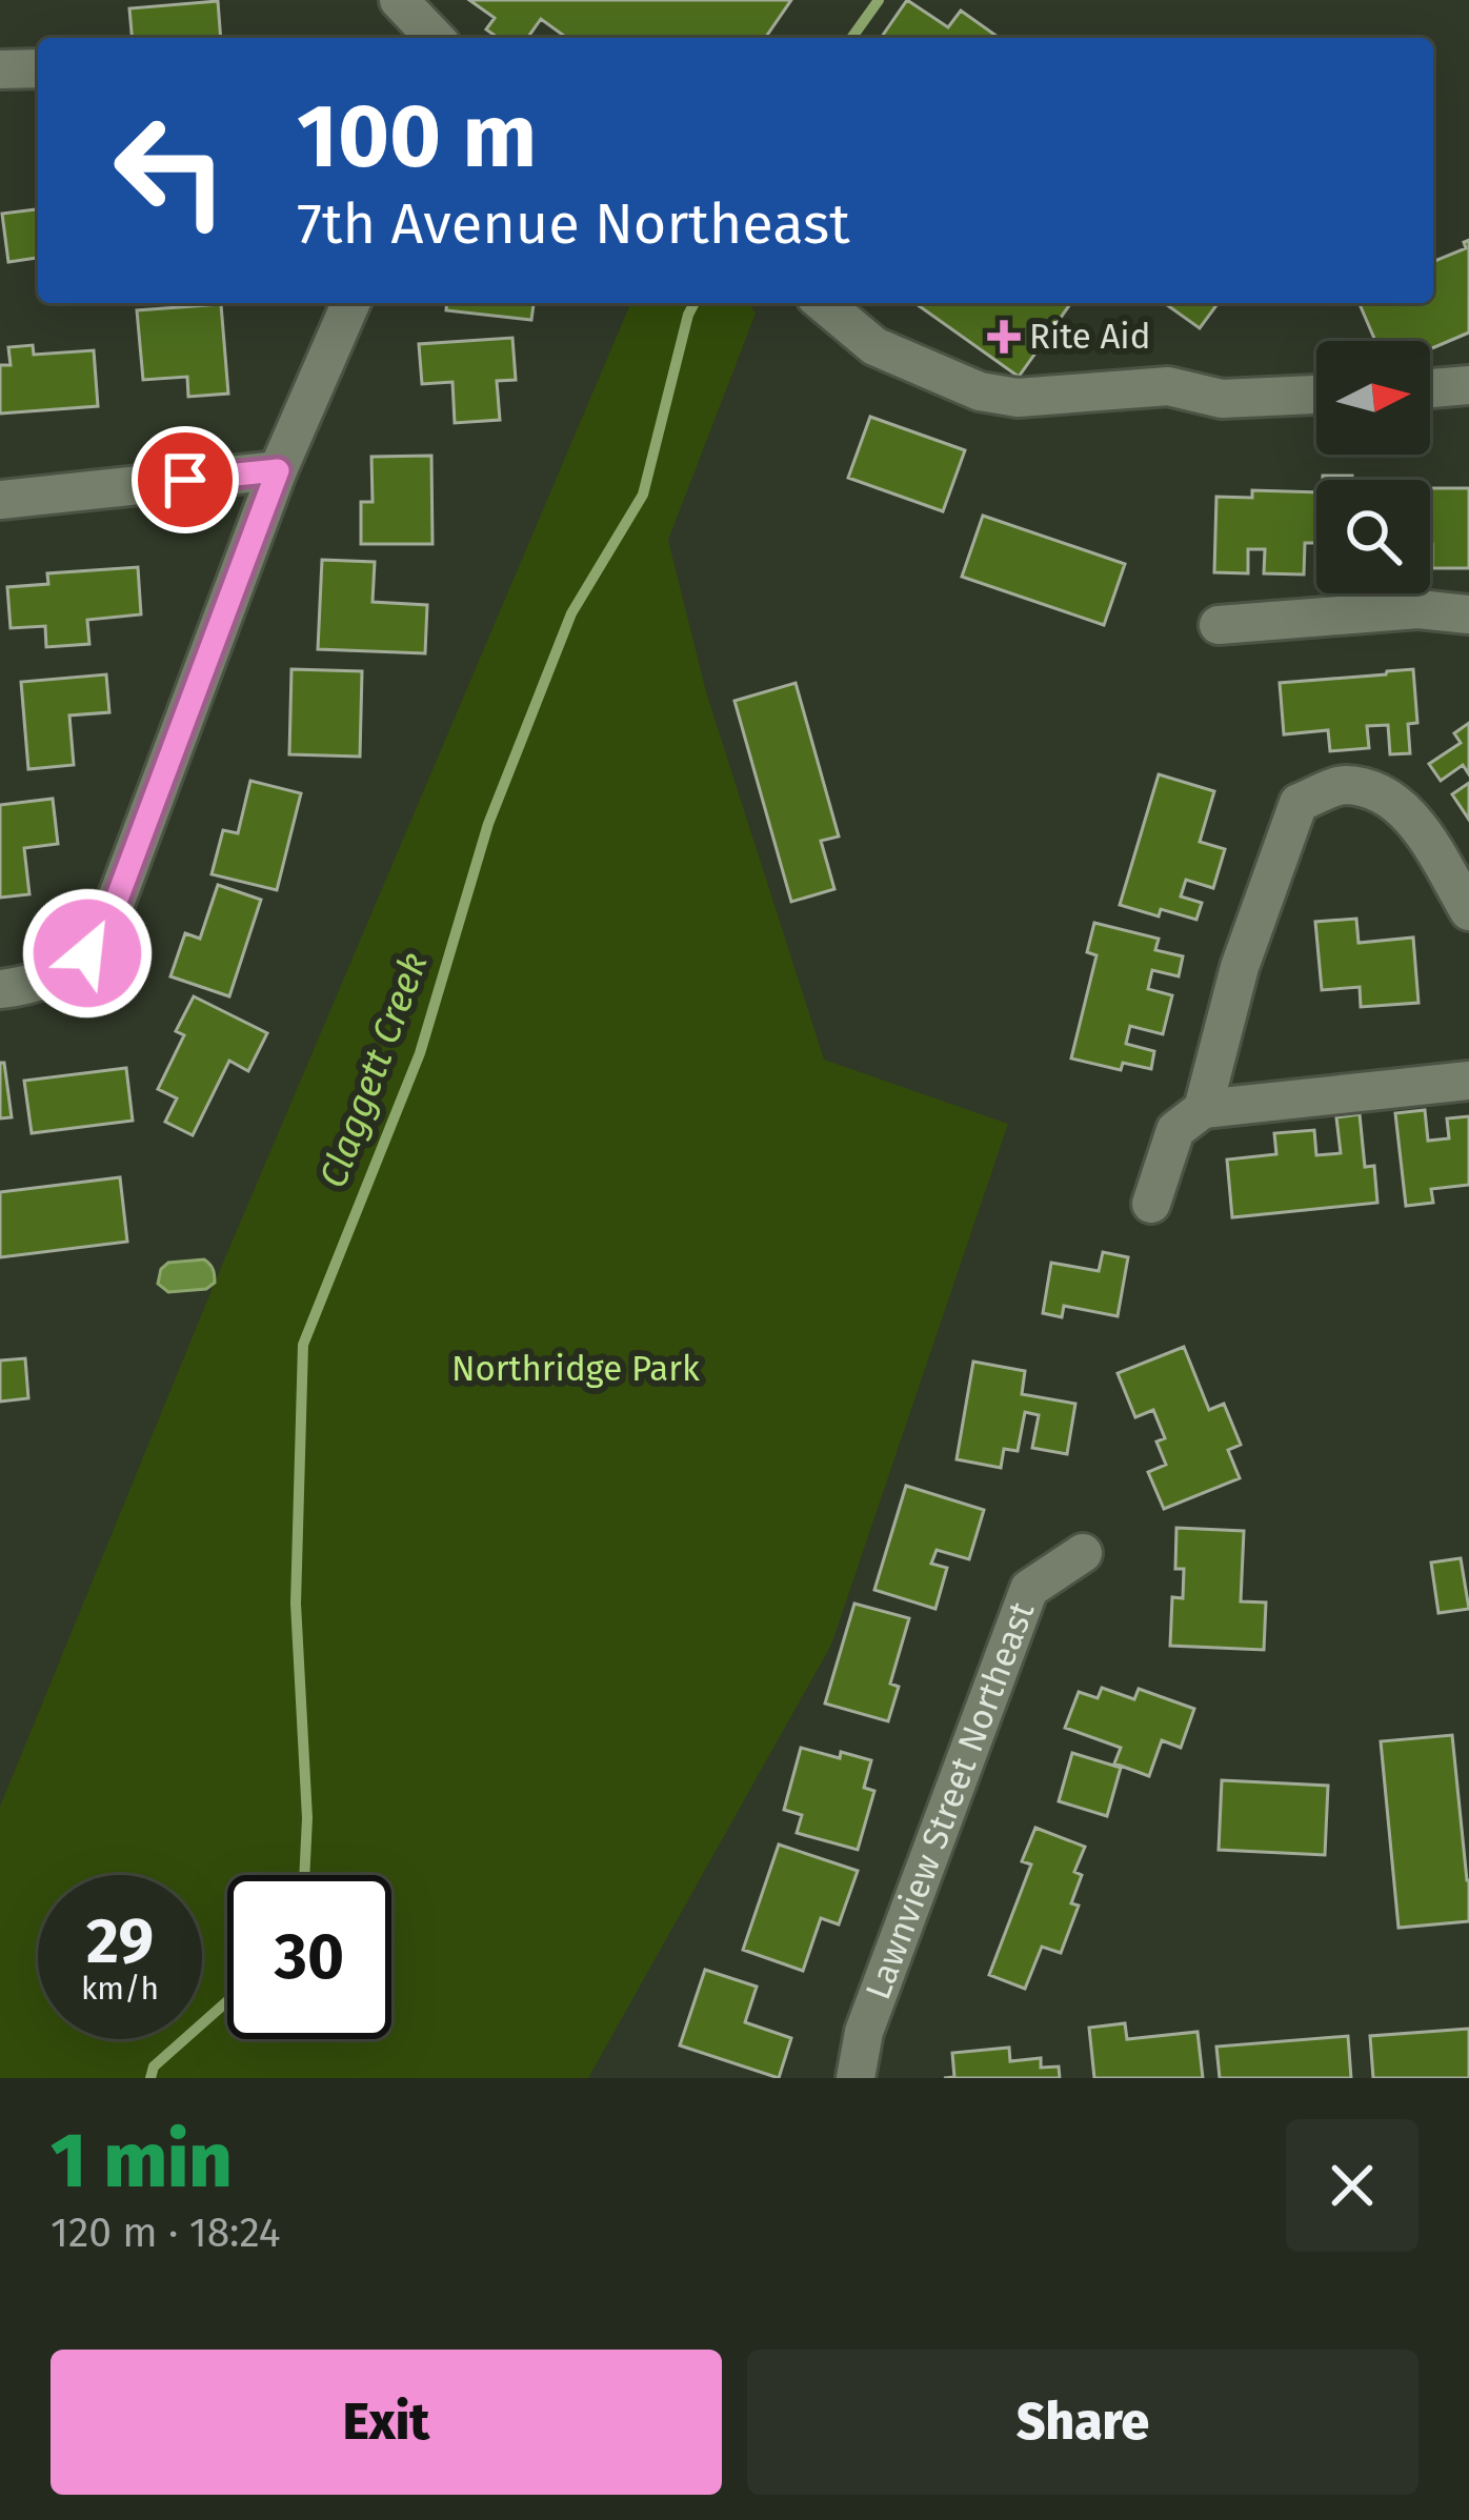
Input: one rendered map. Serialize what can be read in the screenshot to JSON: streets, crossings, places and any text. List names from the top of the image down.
{
  "streets": {
    "street": ["Lawnview Street Northeast"]
  },
  "water": ["Claggett Creek"],
  "parks": ["Northridge Park"],
  "places": {
    "health": ["Rite Aid"]
  },
  "north": "right",
  "page": {
    "turn": ["100 m", "7th Avenue Northeast"],
    "speed": "29 km/h",
    "limit": "30",
    "heading": ["1 min", "120 m · 18:24"],
    "buttons": ["Exit", "Share"]
  }
}
